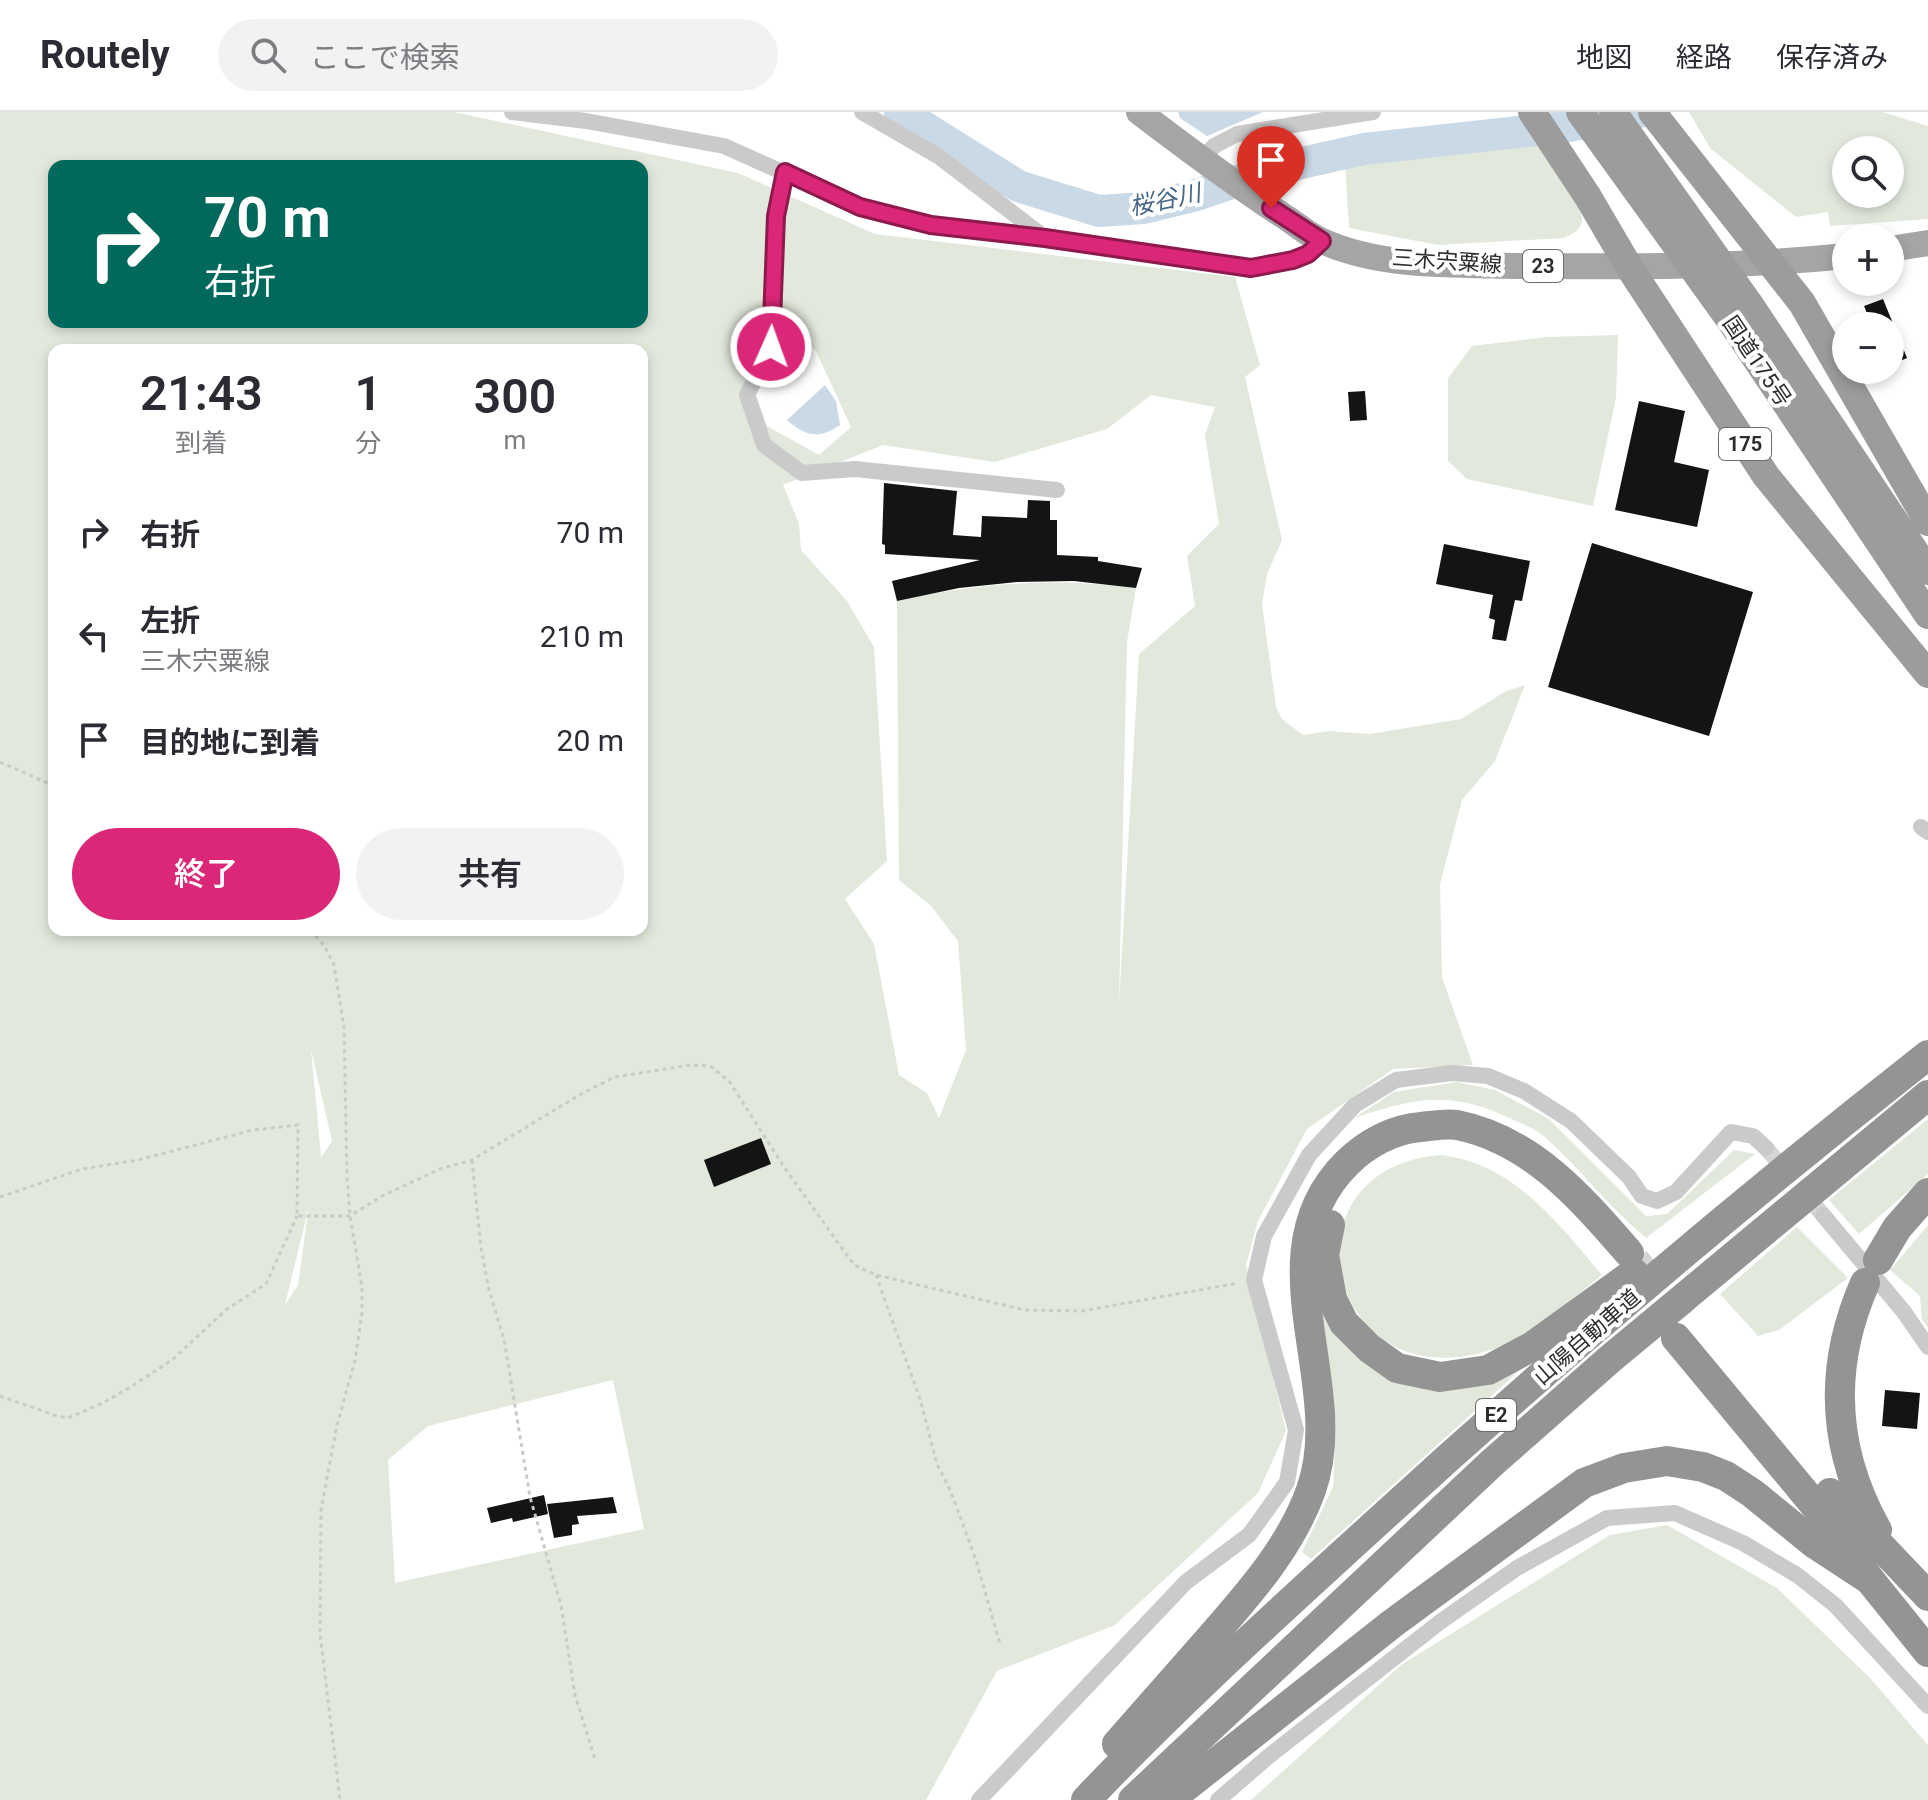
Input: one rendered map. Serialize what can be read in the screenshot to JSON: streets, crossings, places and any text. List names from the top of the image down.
{
  "streets": {
    "highway": [
      "国道175号",
      "175",
      "山陽自動車道",
      "E2"
    ],
    "main road": ["三木宍粟線", "23"]
  },
  "crossings": [
    ["三木宍粟線", "175"]
  ],
  "water": ["桜谷川"],
  "page": {
    "header": "Routely",
    "search": "ここで検索",
    "nav": ["地図", "経路", "保存済み"],
    "map_buttons": ["+", "−"],
    "turn": ["70 m", "右折"],
    "eta": [
      "21:43",
      "到着",
      "1",
      "分",
      "300",
      "m"
    ],
    "list": [
      {
        "name": "右折",
        "value": "70 m"
      },
      {
        "name": "左折",
        "note": "三木宍粟線",
        "value": "210 m"
      },
      {
        "name": "目的地に到着",
        "value": "20 m"
      }
    ],
    "buttons": ["終了", "共有"]
  }
}
